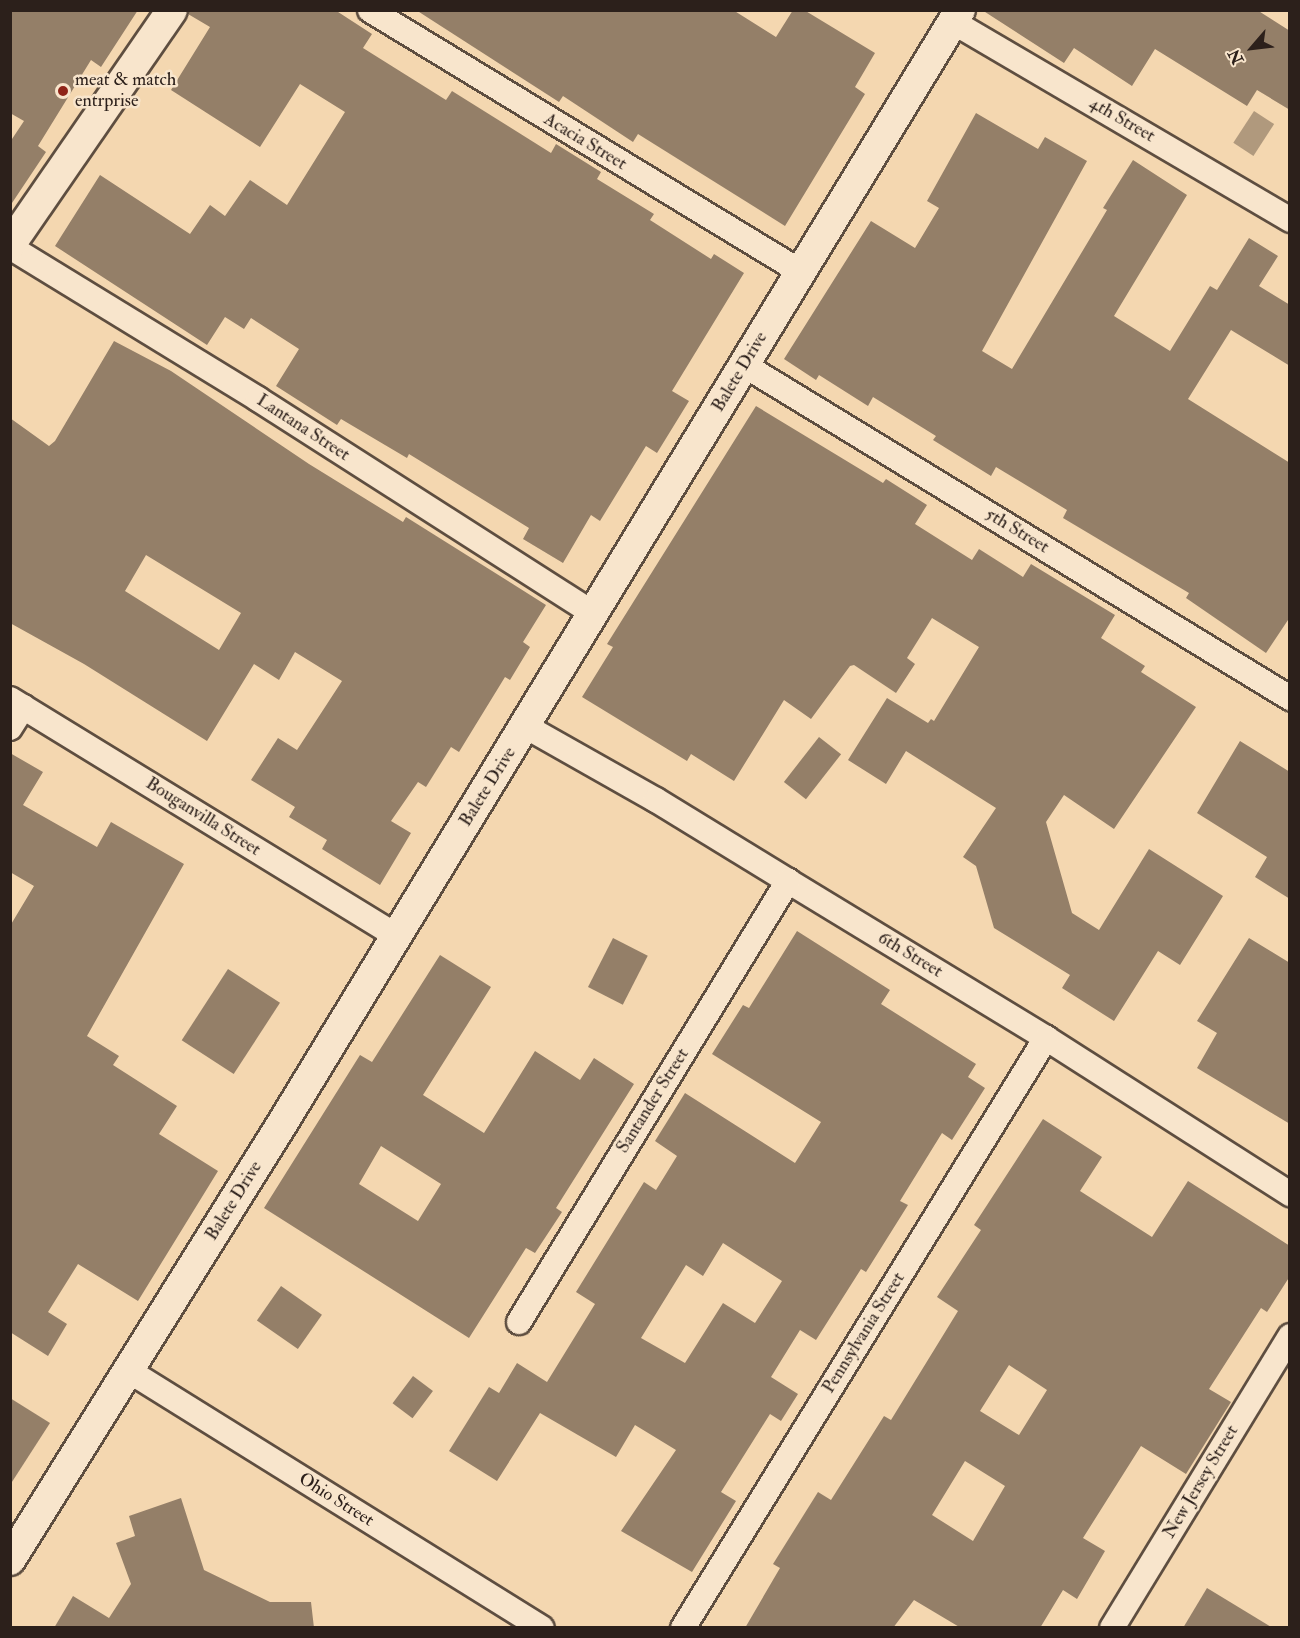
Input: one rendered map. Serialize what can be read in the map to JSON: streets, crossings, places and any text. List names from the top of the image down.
{
  "streets": {
    "street": [
      "4th Street",
      "Acacia Street",
      "Balete Drive",
      "Lantana Street",
      "5th Street",
      "Bouganvilla Street",
      "6th Street",
      "Santander Street",
      "Pennsylvania Street",
      "New Jersey Street",
      "Ohio Street"
    ]
  },
  "crossings": [
    ["4th Street", "Balete Drive"],
    ["Acacia Street", "Balete Drive"],
    ["Balete Drive", "Lantana Street"],
    ["Balete Drive", "5th Street"],
    ["Balete Drive", "Bouganvilla Street"],
    ["Balete Drive", "6th Street"],
    ["Balete Drive", "Ohio Street"],
    ["6th Street", "Santander Street"],
    ["6th Street", "Pennsylvania Street"]
  ],
  "places": ["meat & match entrprise"],
  "north": "bottom left"
}
